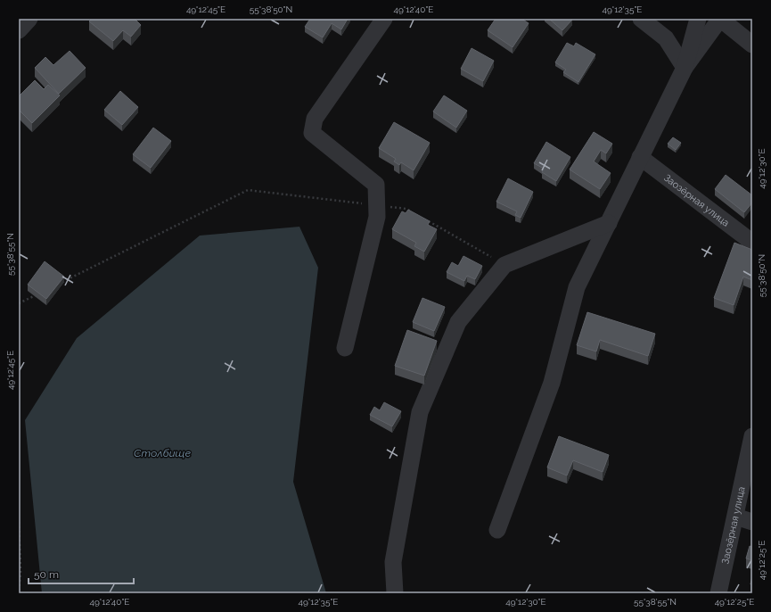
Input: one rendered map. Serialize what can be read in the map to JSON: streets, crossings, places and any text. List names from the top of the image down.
{
  "streets": {
    "street": ["Заозёрная улица"]
  },
  "water": ["Столбище"],
  "scale_bar": "50 m",
  "coordinates": [
    "49°12'45\"E",
    "55°38'50\"N",
    "49°12'40\"E",
    "49°12'35\"E",
    "49°12'30\"E",
    "55°38'55\"N",
    "49°12'25\"E"
  ]
}
